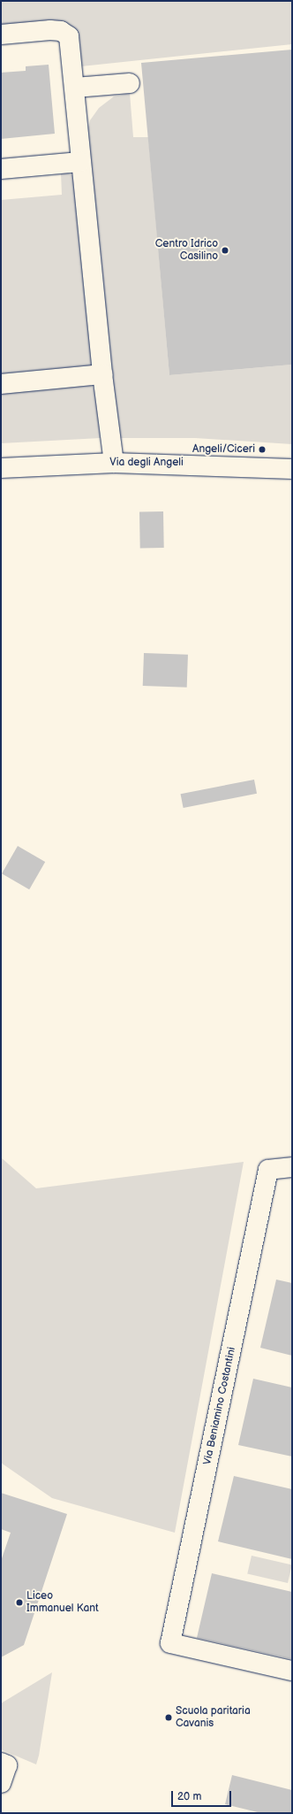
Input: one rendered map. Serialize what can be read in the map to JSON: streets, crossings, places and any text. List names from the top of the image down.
{
  "streets": {
    "street": ["Via degli Angeli", "Via Beniamino Costantini"]
  },
  "places": [
    "Centro Idrico Casilino",
    "Angeli/Ciceri",
    "Liceo Immanuel Kant",
    "Scuola paritaria Cavanis"
  ],
  "scale_bar": "20 m"
}
